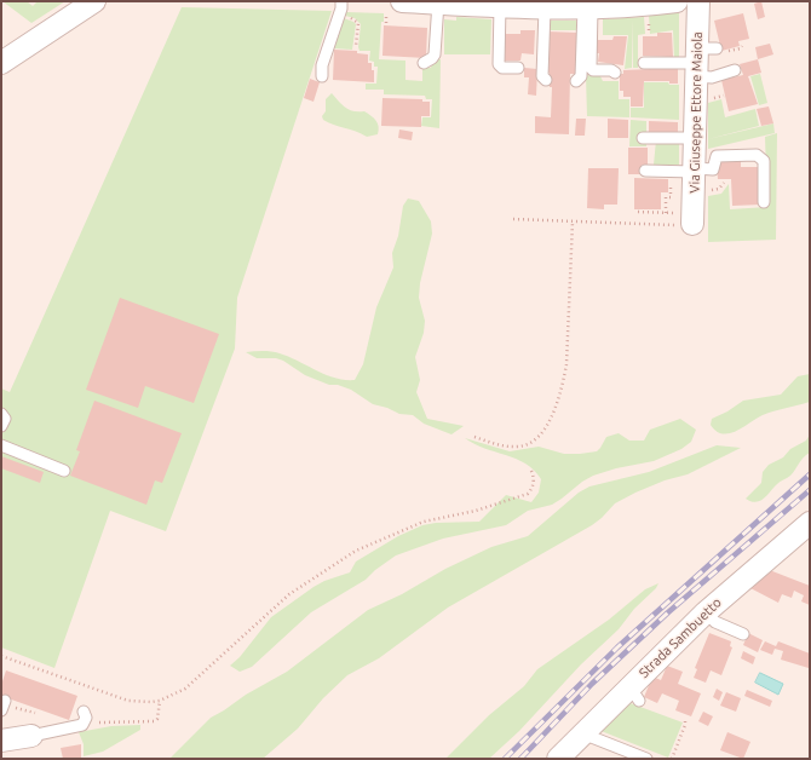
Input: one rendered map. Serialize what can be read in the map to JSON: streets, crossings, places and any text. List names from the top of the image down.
{
  "streets": {
    "street": ["Via Giuseppe Ettore Maiola", "Strada Sambuetto"]
  }
}
